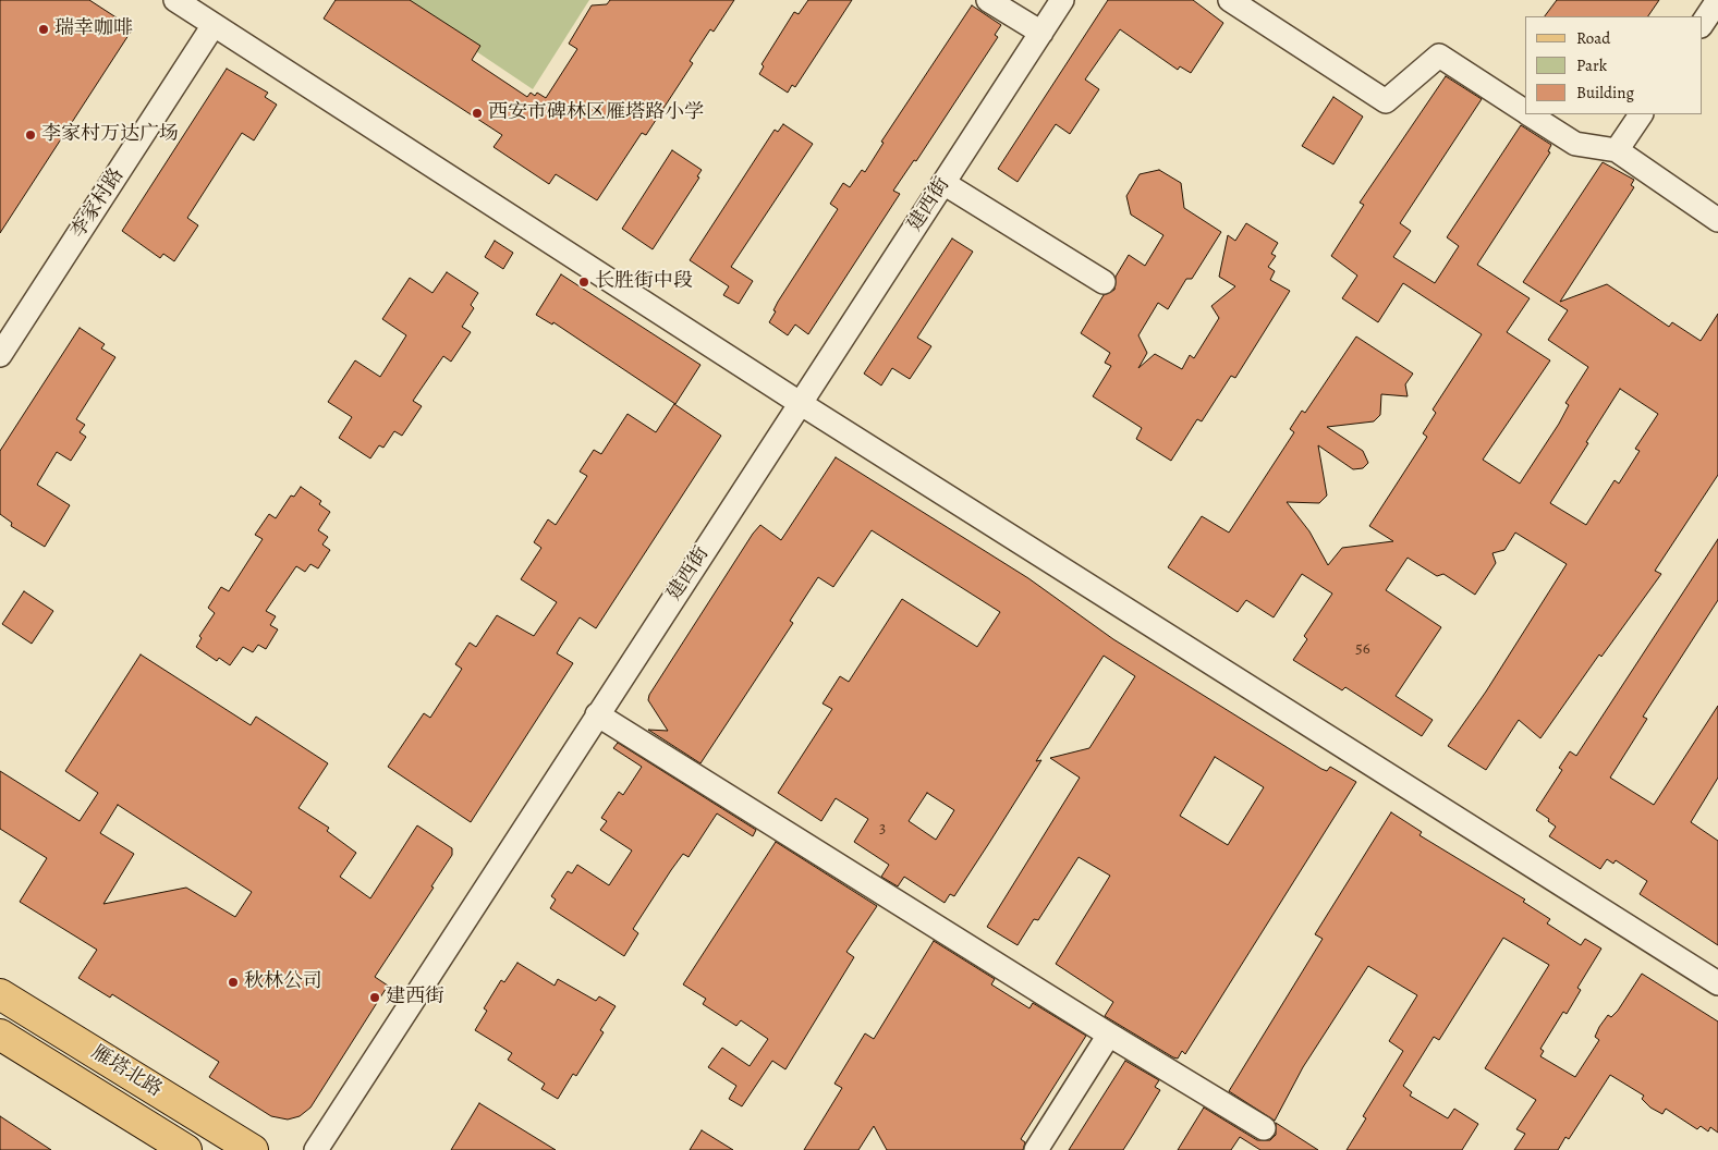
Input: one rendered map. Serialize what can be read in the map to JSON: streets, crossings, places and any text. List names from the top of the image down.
{
  "streets": {
    "main road": ["雁塔北路"],
    "street": ["李家村路", "建西街"]
  },
  "places": [
    "瑞幸咖啡",
    "西安市碑林区雁塔路小学",
    "李家村万达广场",
    "长胜街中段",
    "秋林公司",
    "建西街"
  ],
  "house_numbers": ["56", "3"],
  "legend": ["Road", "Park", "Building"]
}
